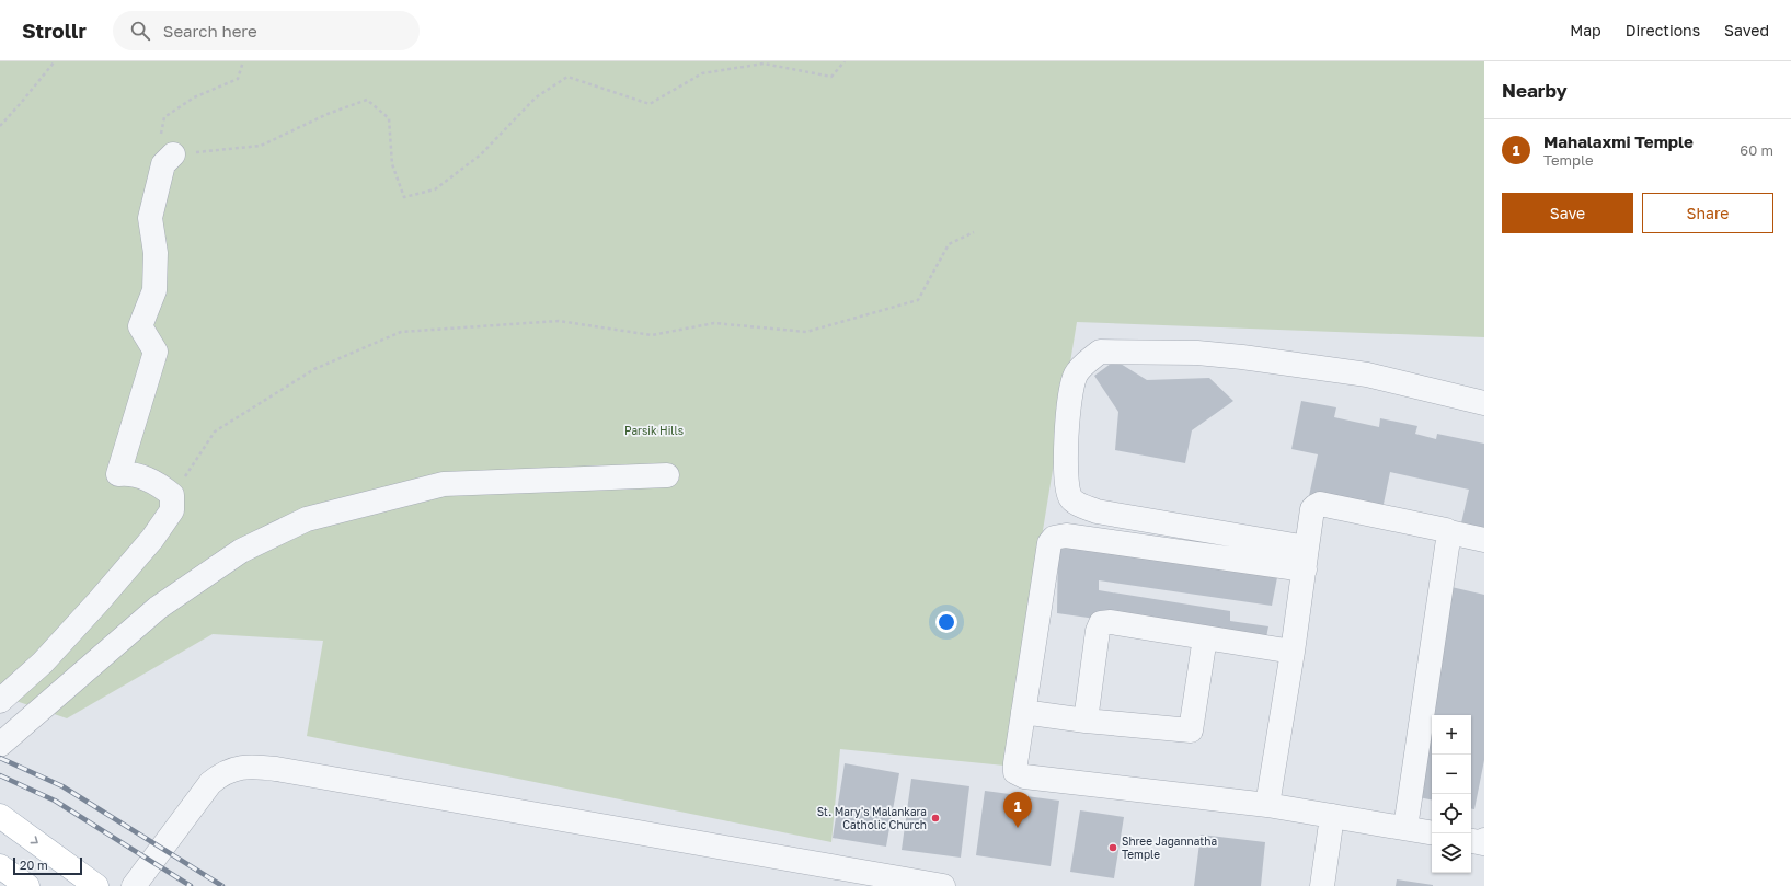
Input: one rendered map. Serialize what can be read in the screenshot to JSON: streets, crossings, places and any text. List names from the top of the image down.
{
  "parks": ["Parsik Hills"],
  "places": ["St. Mary's Malankara Catholic Church", "Shree Jagannatha Temple"],
  "scale_bar": "20 m",
  "page": {
    "header": "Strollr",
    "search": "Search here",
    "nav": ["Map", "Directions", "Saved"],
    "heading": "Nearby",
    "list": [
      {
        "mark": "1",
        "name": "Mahalaxmi Temple",
        "note": "Temple",
        "value": "60 m"
      }
    ],
    "buttons": ["Save", "Share"],
    "map_buttons": ["+", "−"],
    "pins": "1",
    "scale": "20 m"
  }
}
